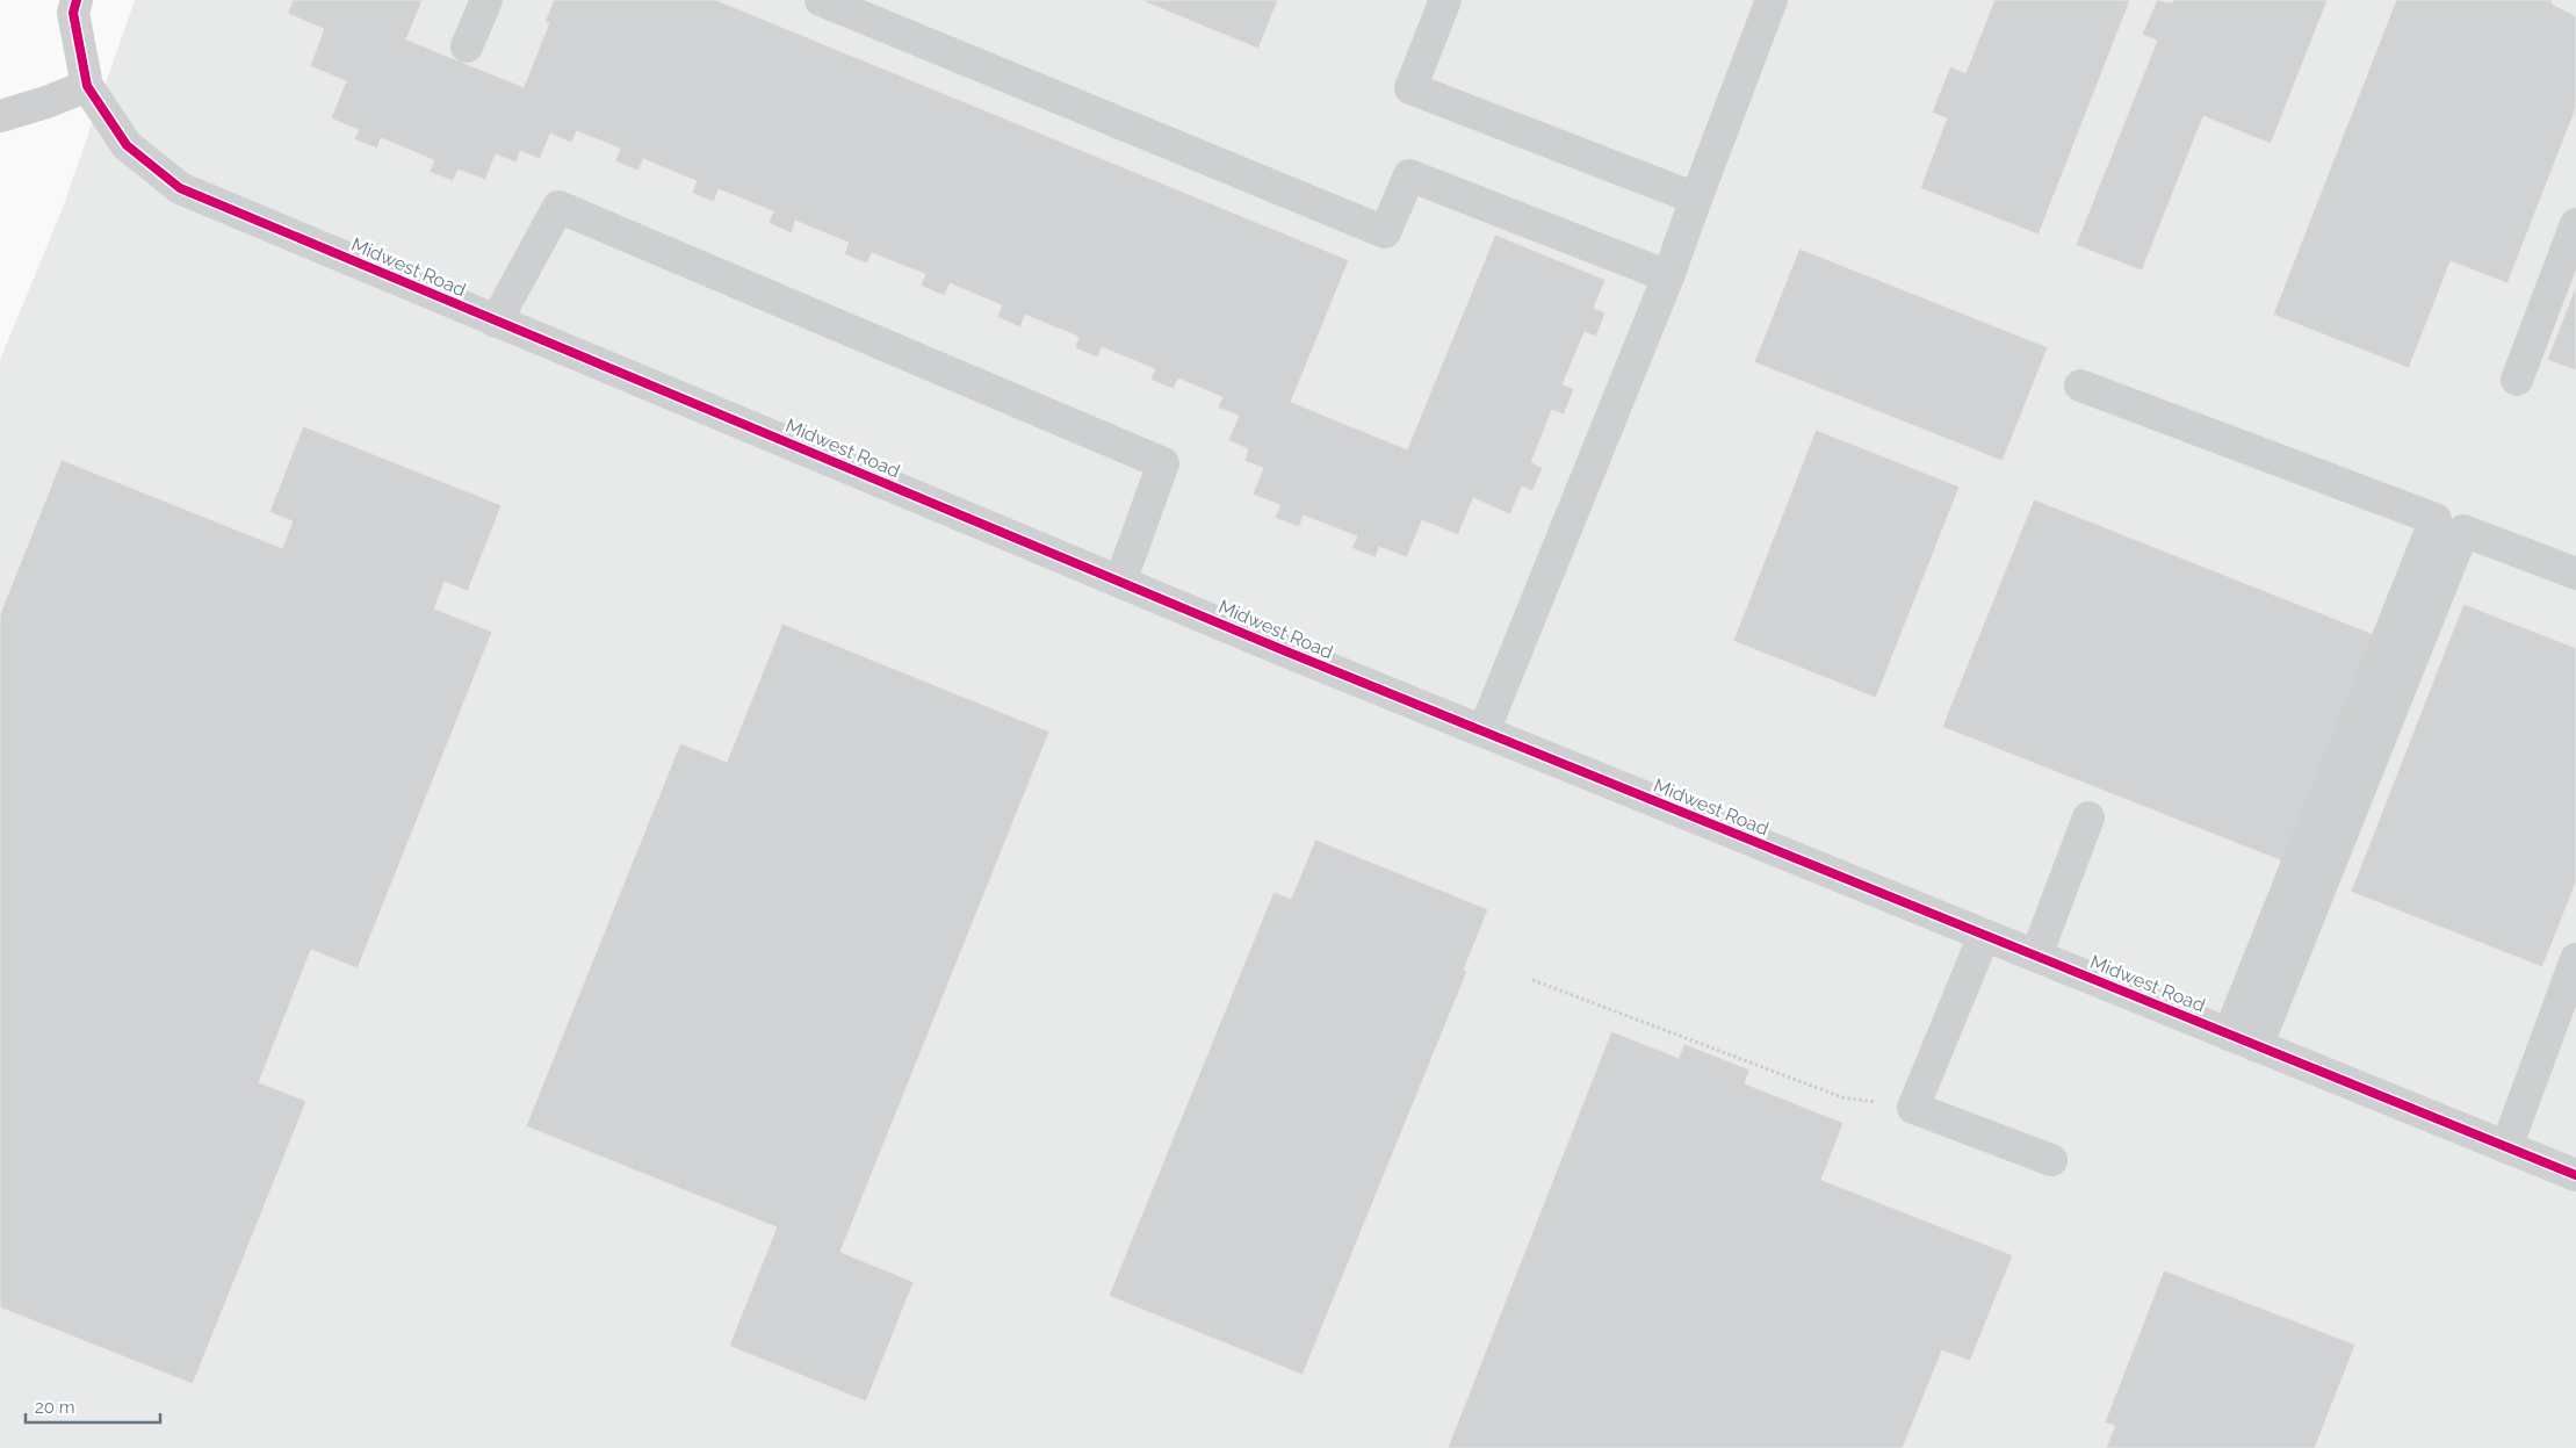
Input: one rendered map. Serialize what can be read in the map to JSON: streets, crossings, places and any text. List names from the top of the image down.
{
  "streets": {
    "street": ["Midwest Road"]
  },
  "scale_bar": "20 m"
}
